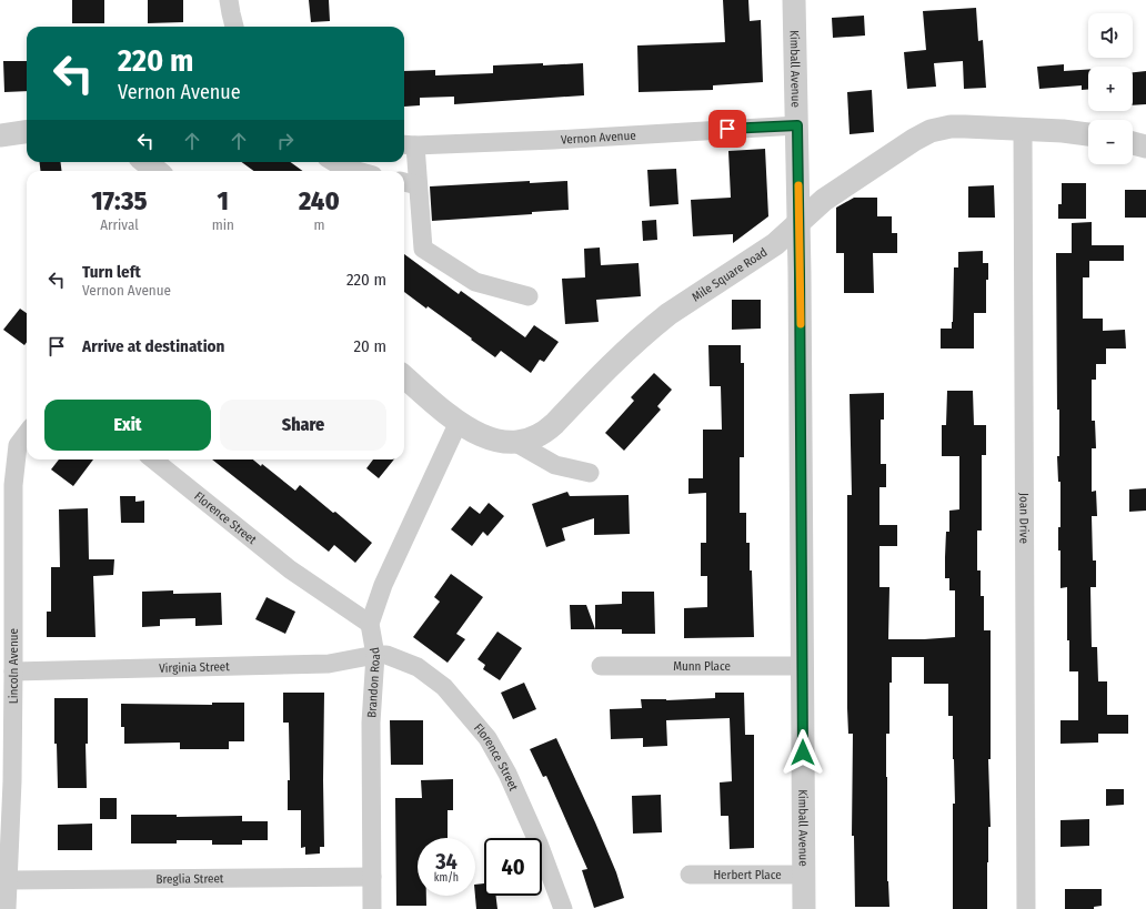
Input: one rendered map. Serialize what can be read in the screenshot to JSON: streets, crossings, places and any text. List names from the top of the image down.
{
  "streets": {
    "street": [
      "Kimball Avenue",
      "Vernon Avenue",
      "Mile Square Road",
      "Florence Street",
      "Joan Drive",
      "Lincoln Avenue",
      "Munn Place",
      "Virginia Street",
      "Brandon Road",
      "Herbert Place",
      "Breglia Street"
    ]
  },
  "crossings": [
    ["Kimball Avenue", "Vernon Avenue"],
    ["Kimball Avenue", "Mile Square Road"],
    ["Kimball Avenue", "Munn Place"],
    ["Kimball Avenue", "Herbert Place"],
    ["Mile Square Road", "Joan Drive"],
    ["Mile Square Road", "Brandon Road"],
    ["Florence Street", "Virginia Street"],
    ["Florence Street", "Brandon Road"],
    ["Lincoln Avenue", "Virginia Street"],
    ["Lincoln Avenue", "Breglia Street"],
    ["Virginia Street", "Brandon Road"],
    ["Brandon Road", "Breglia Street"]
  ],
  "page": {
    "map_buttons": ["+", "−"],
    "turn": ["220 m", "Vernon Avenue"],
    "eta": [
      "17:35",
      "Arrival",
      "1",
      "min",
      "240",
      "m"
    ],
    "list": [
      {
        "name": "Turn left",
        "note": "Vernon Avenue",
        "value": "220 m"
      },
      {
        "name": "Arrive at destination",
        "value": "20 m"
      }
    ],
    "buttons": ["Exit", "Share"],
    "speed": "34 km/h",
    "limit": "40"
  }
}
